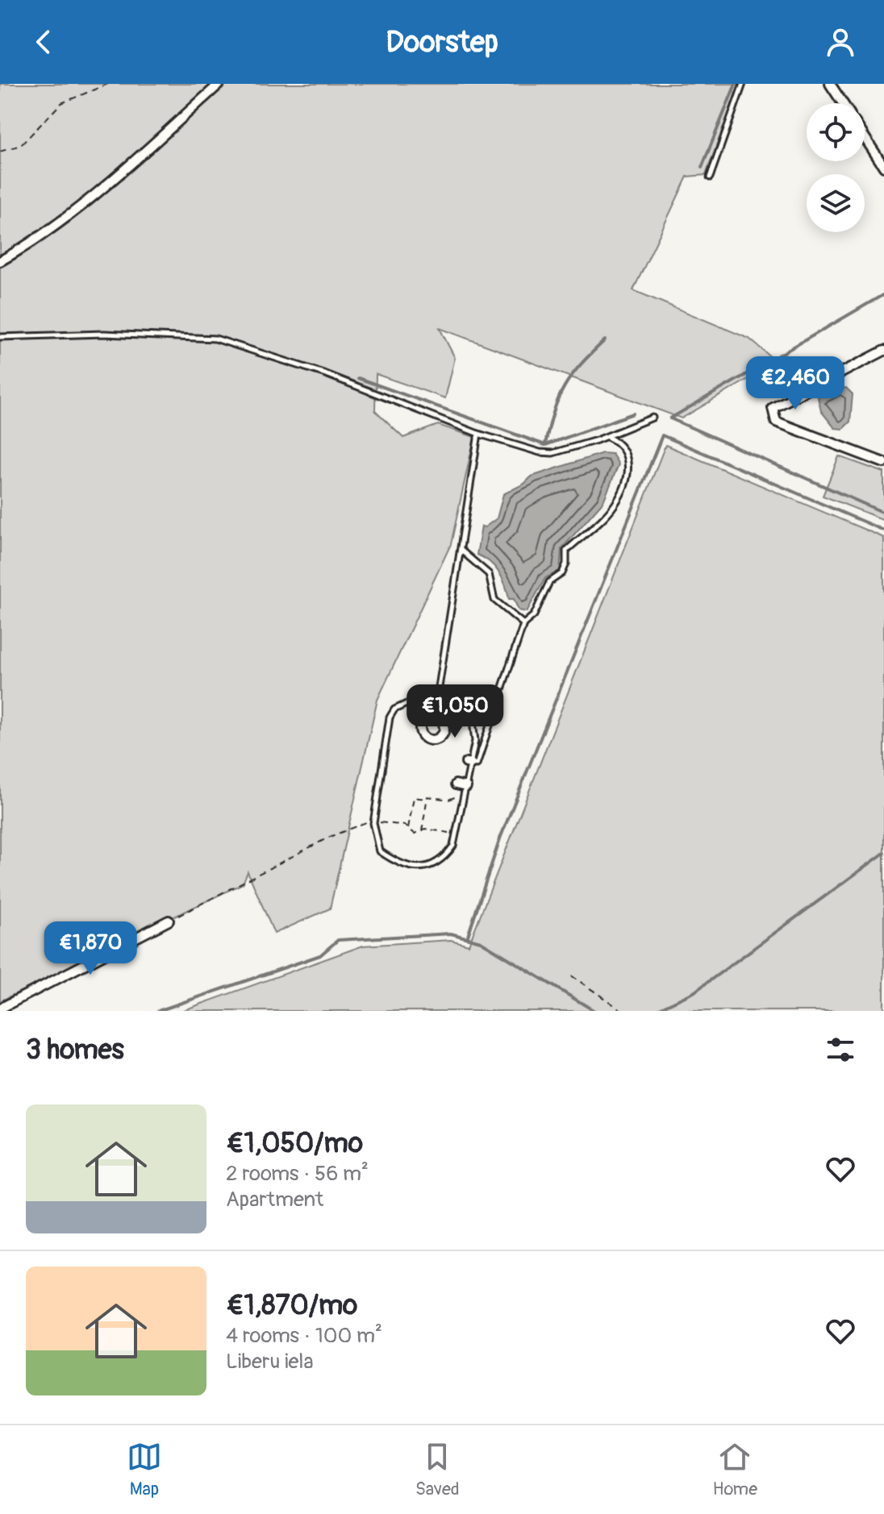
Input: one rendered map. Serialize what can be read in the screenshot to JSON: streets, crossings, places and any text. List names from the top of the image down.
{
  "page": {
    "header": "Doorstep",
    "price": ["€2,460", "€1,050", "€1,870"],
    "heading": "3 homes",
    "list": [
      {
        "name": "€1,050/mo",
        "note": "2 rooms · 56 m² · Apartment"
      },
      {
        "name": "€1,870/mo",
        "note": "4 rooms · 100 m² · Liberu iela"
      }
    ],
    "tabs": ["Map", "Saved", "Home"]
  }
}
